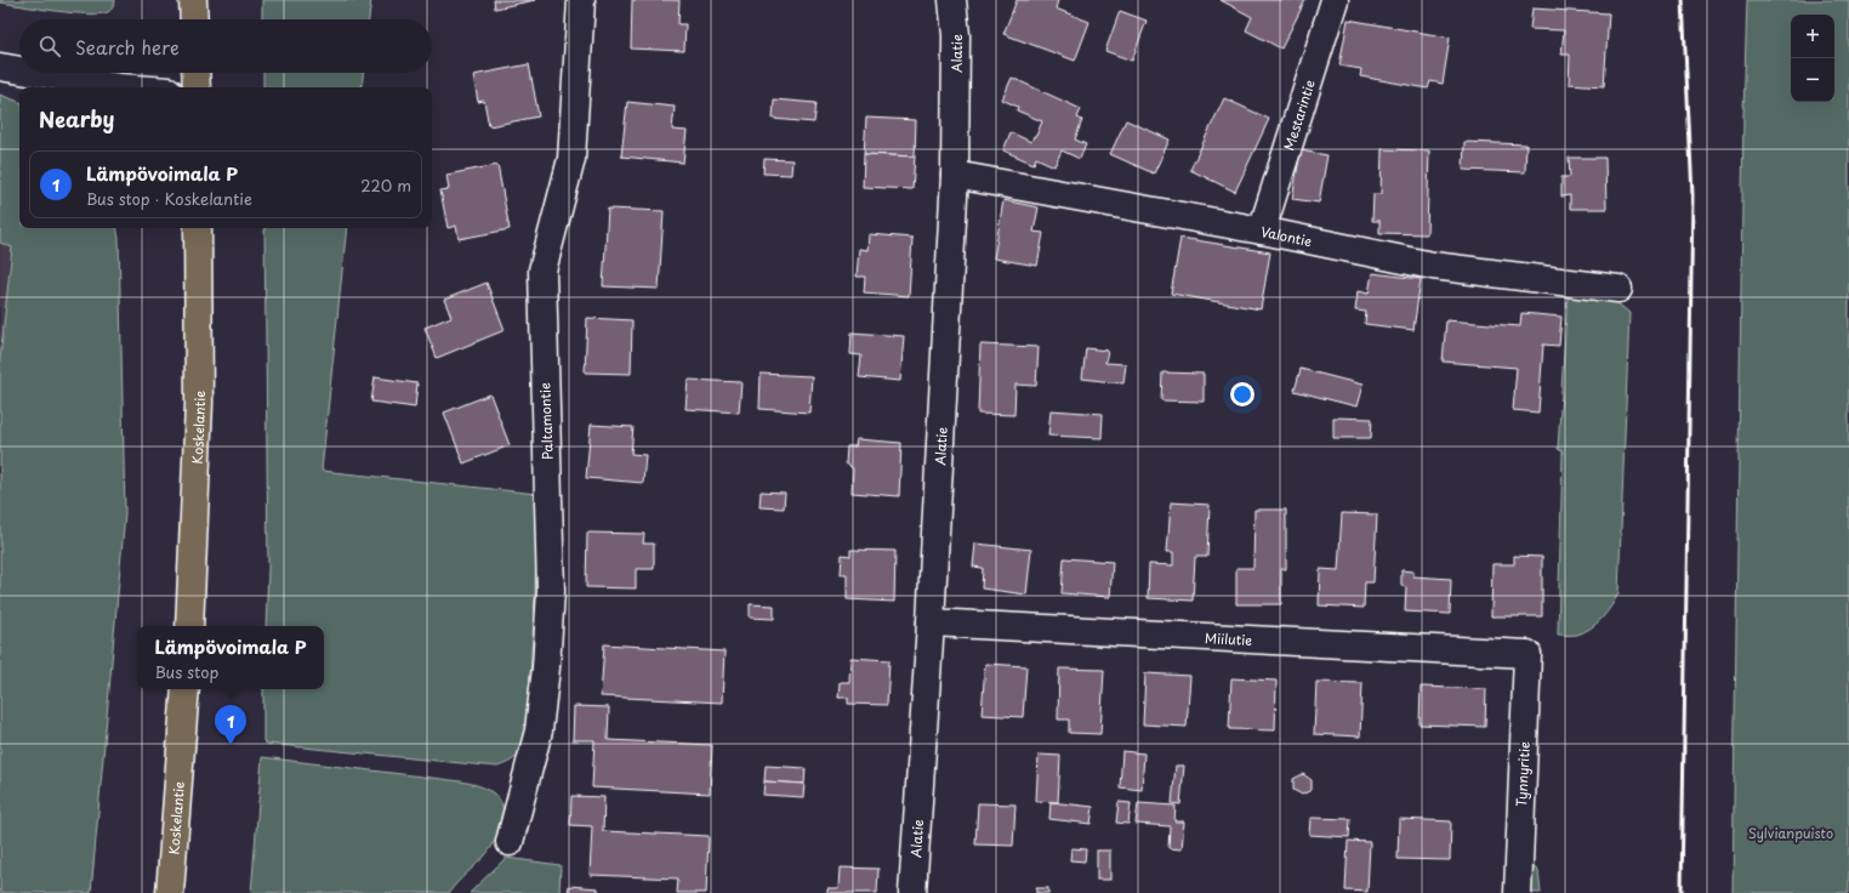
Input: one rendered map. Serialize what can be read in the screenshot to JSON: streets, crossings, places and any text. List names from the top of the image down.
{
  "streets": {
    "main road": ["Koskelantie"],
    "street": [
      "Alatie",
      "Mestarintie",
      "Valontie",
      "Paltamontie",
      "Miilutie",
      "Tynnyritie"
    ]
  },
  "crossings": [
    ["Alatie", "Valontie"],
    ["Alatie", "Miilutie"],
    ["Mestarintie", "Valontie"],
    ["Miilutie", "Tynnyritie"]
  ],
  "parks": ["Sylvianpuisto"],
  "page": {
    "map_buttons": ["+", "−"],
    "search": "Search here",
    "heading": "Nearby",
    "list": [
      {
        "mark": "1",
        "name": "Lämpövoimala P",
        "note": "Bus stop · Koskelantie",
        "value": "220 m"
      }
    ],
    "popup": ["Lämpövoimala P", "Bus stop"],
    "pins": "1"
  }
}
